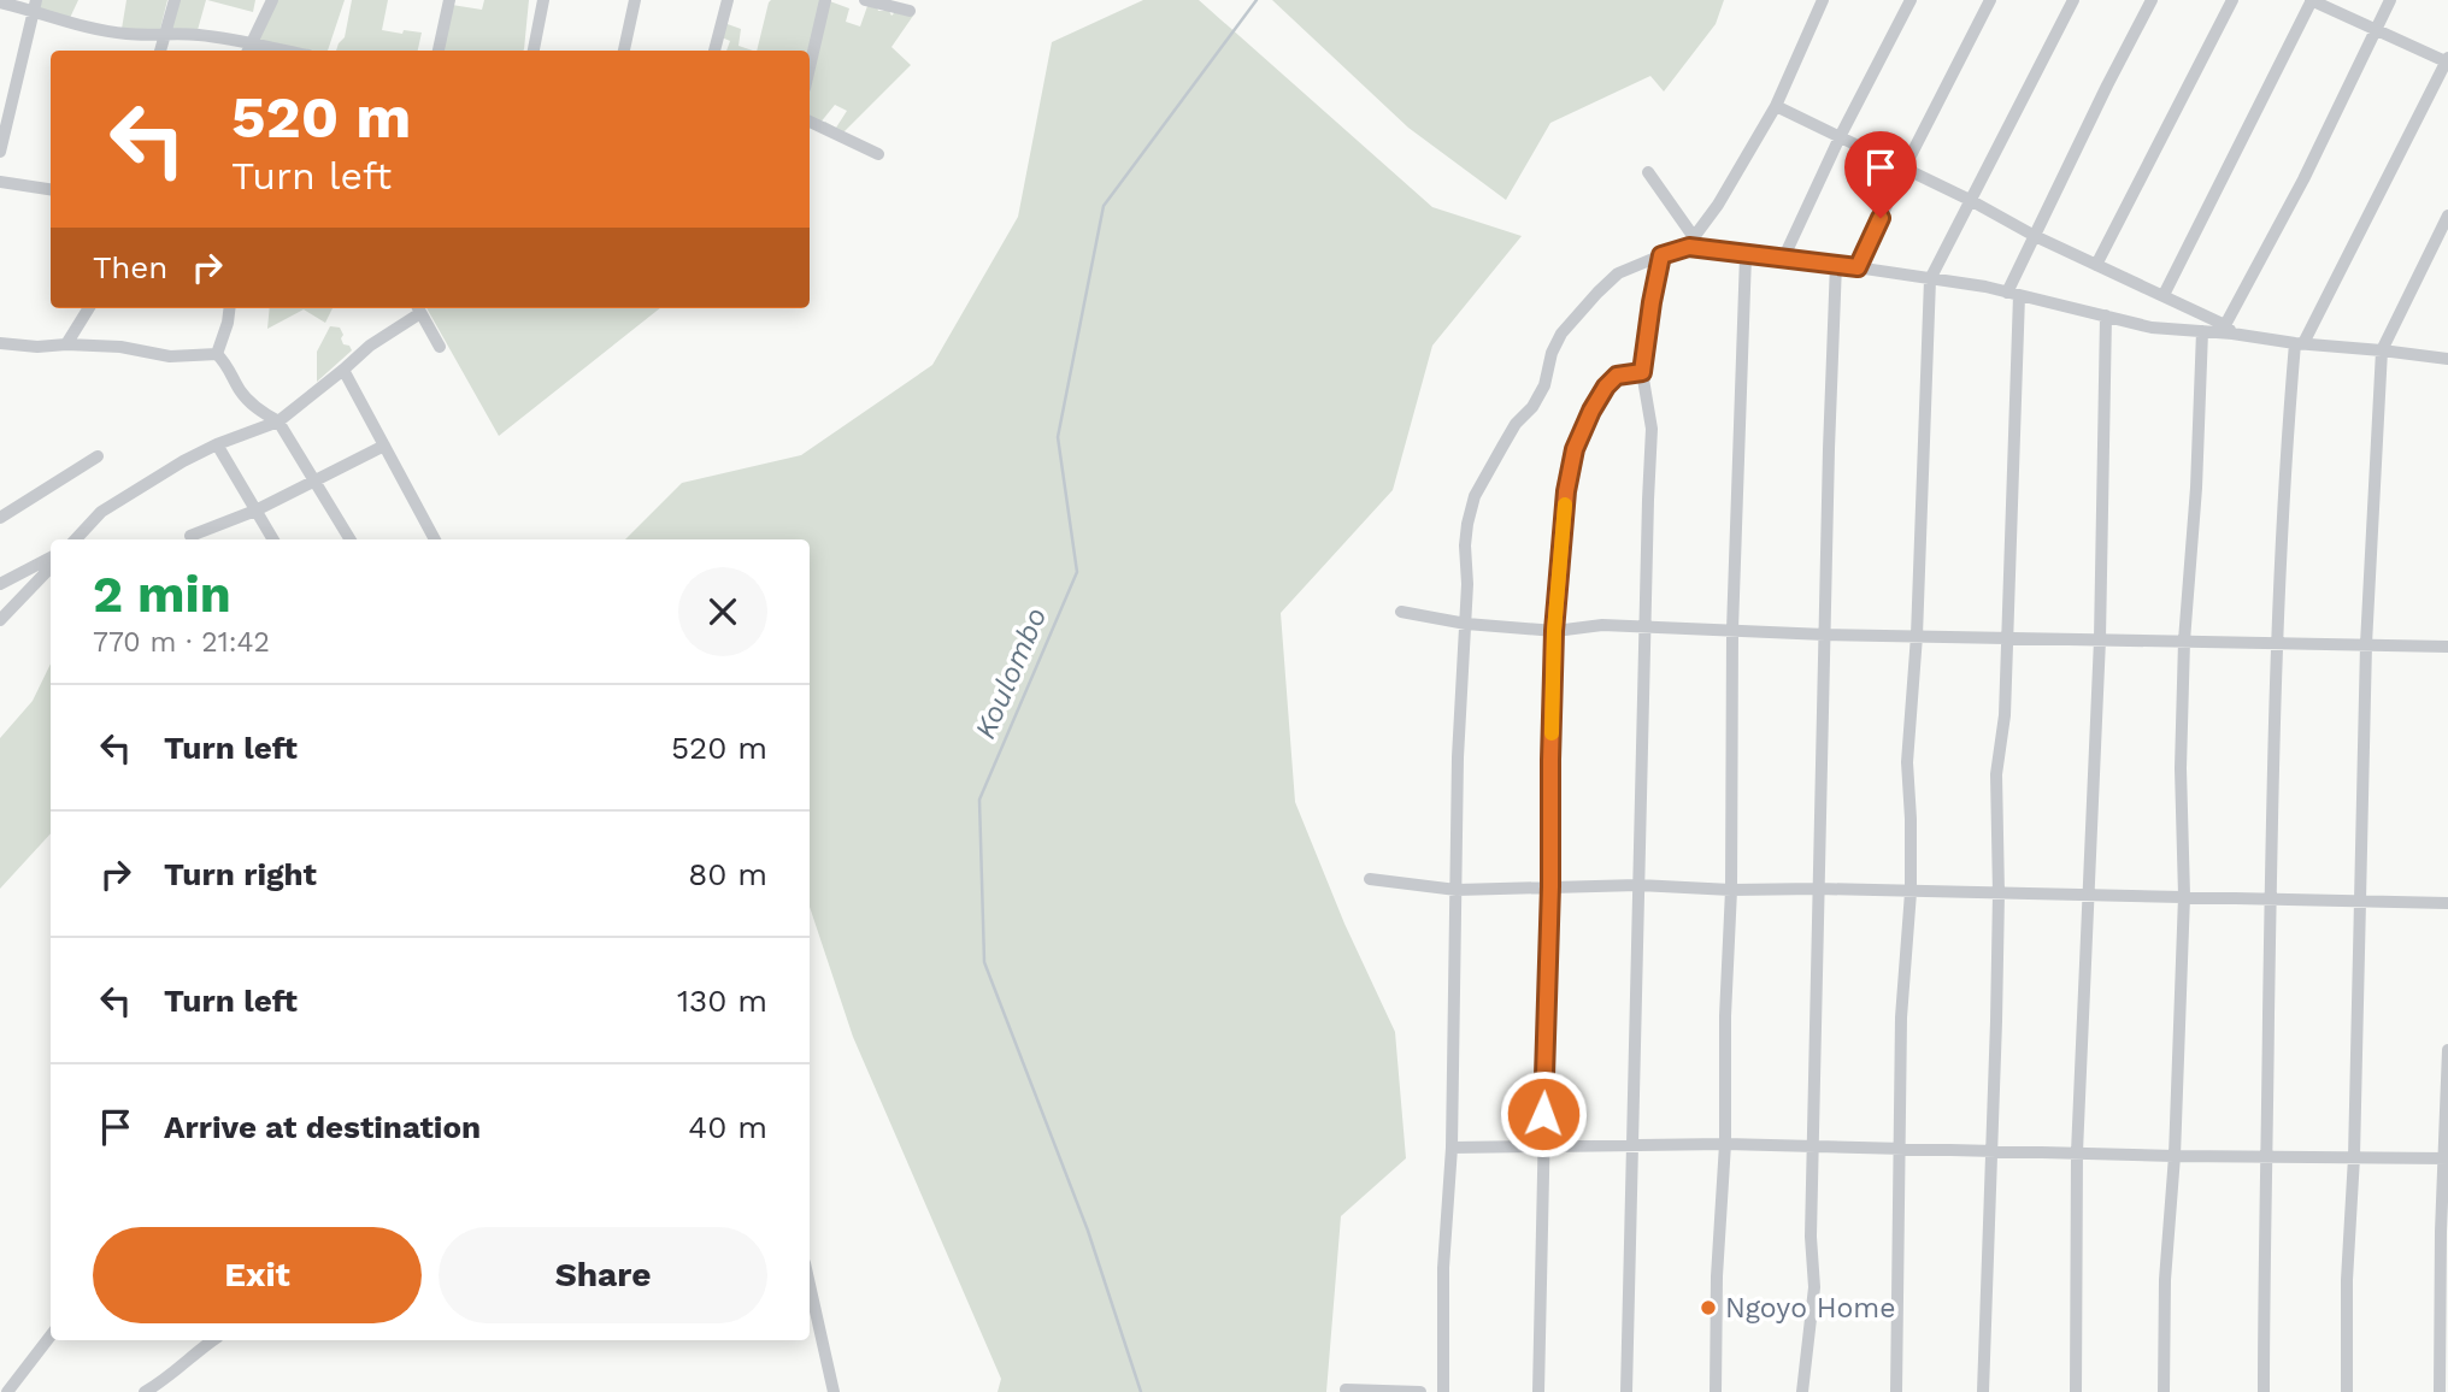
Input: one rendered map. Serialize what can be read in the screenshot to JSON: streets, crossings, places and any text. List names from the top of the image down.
{
  "water": ["Koulombo"],
  "places": ["Ngoyo Home"],
  "page": {
    "turn": ["520 m", "Turn left"],
    "then": "Then",
    "heading": ["2 min", "770 m · 21:42"],
    "list": [
      {
        "name": "Turn left",
        "value": "520 m"
      },
      {
        "name": "Turn right",
        "value": "80 m"
      },
      {
        "name": "Turn left",
        "value": "130 m"
      },
      {
        "name": "Arrive at destination",
        "value": "40 m"
      }
    ],
    "buttons": ["Exit", "Share"]
  }
}
